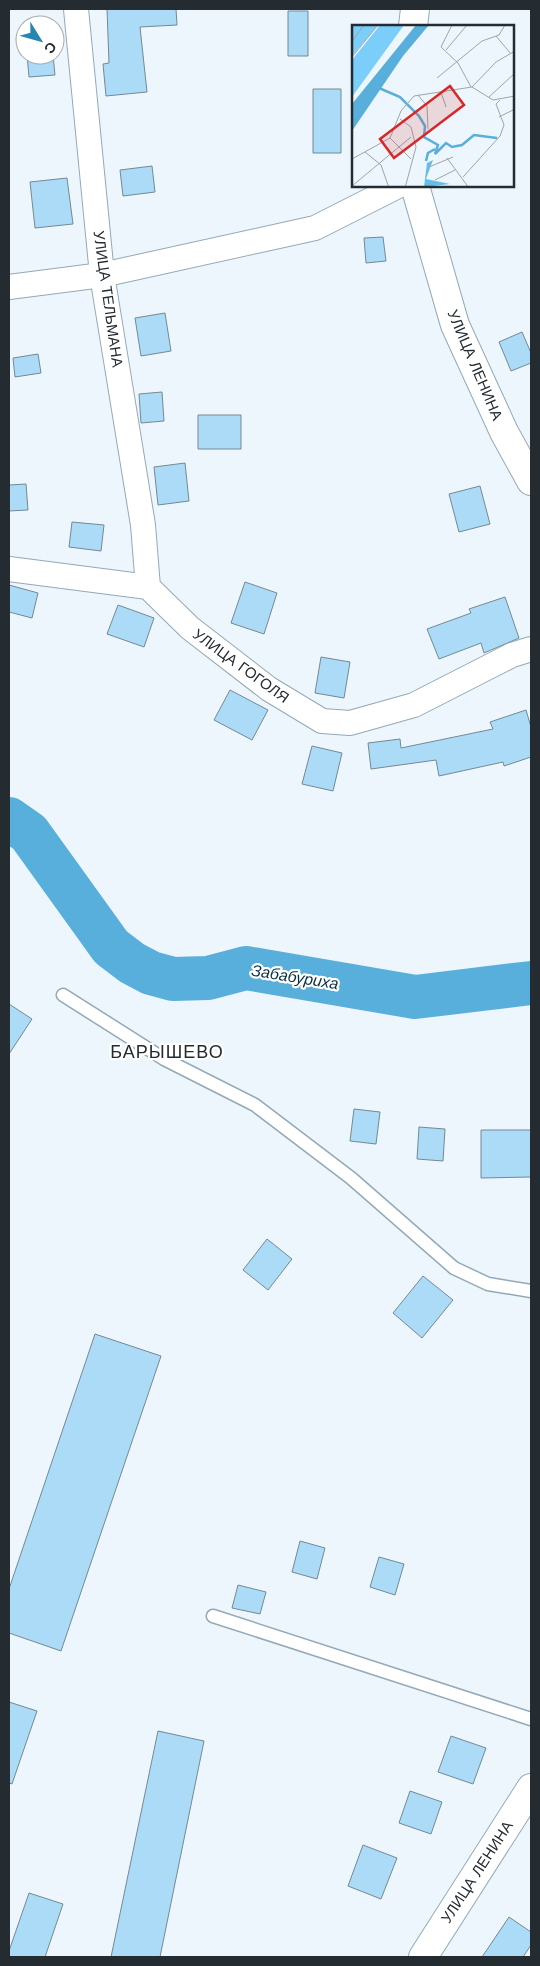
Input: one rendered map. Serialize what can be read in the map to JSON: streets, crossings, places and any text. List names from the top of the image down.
{
  "streets": {
    "main road": ["УЛИЦА ЛЕНИНА"],
    "street": ["УЛИЦА ТЕЛЬМАНА", "УЛИЦА ГОГОЛЯ"]
  },
  "crossings": [
    ["УЛИЦА ТЕЛЬМАНА", "УЛИЦА ГОГОЛЯ"]
  ],
  "districts": ["БАРЫШЕВО"],
  "water": ["Забабуриха"],
  "north": "bottom right"
}
